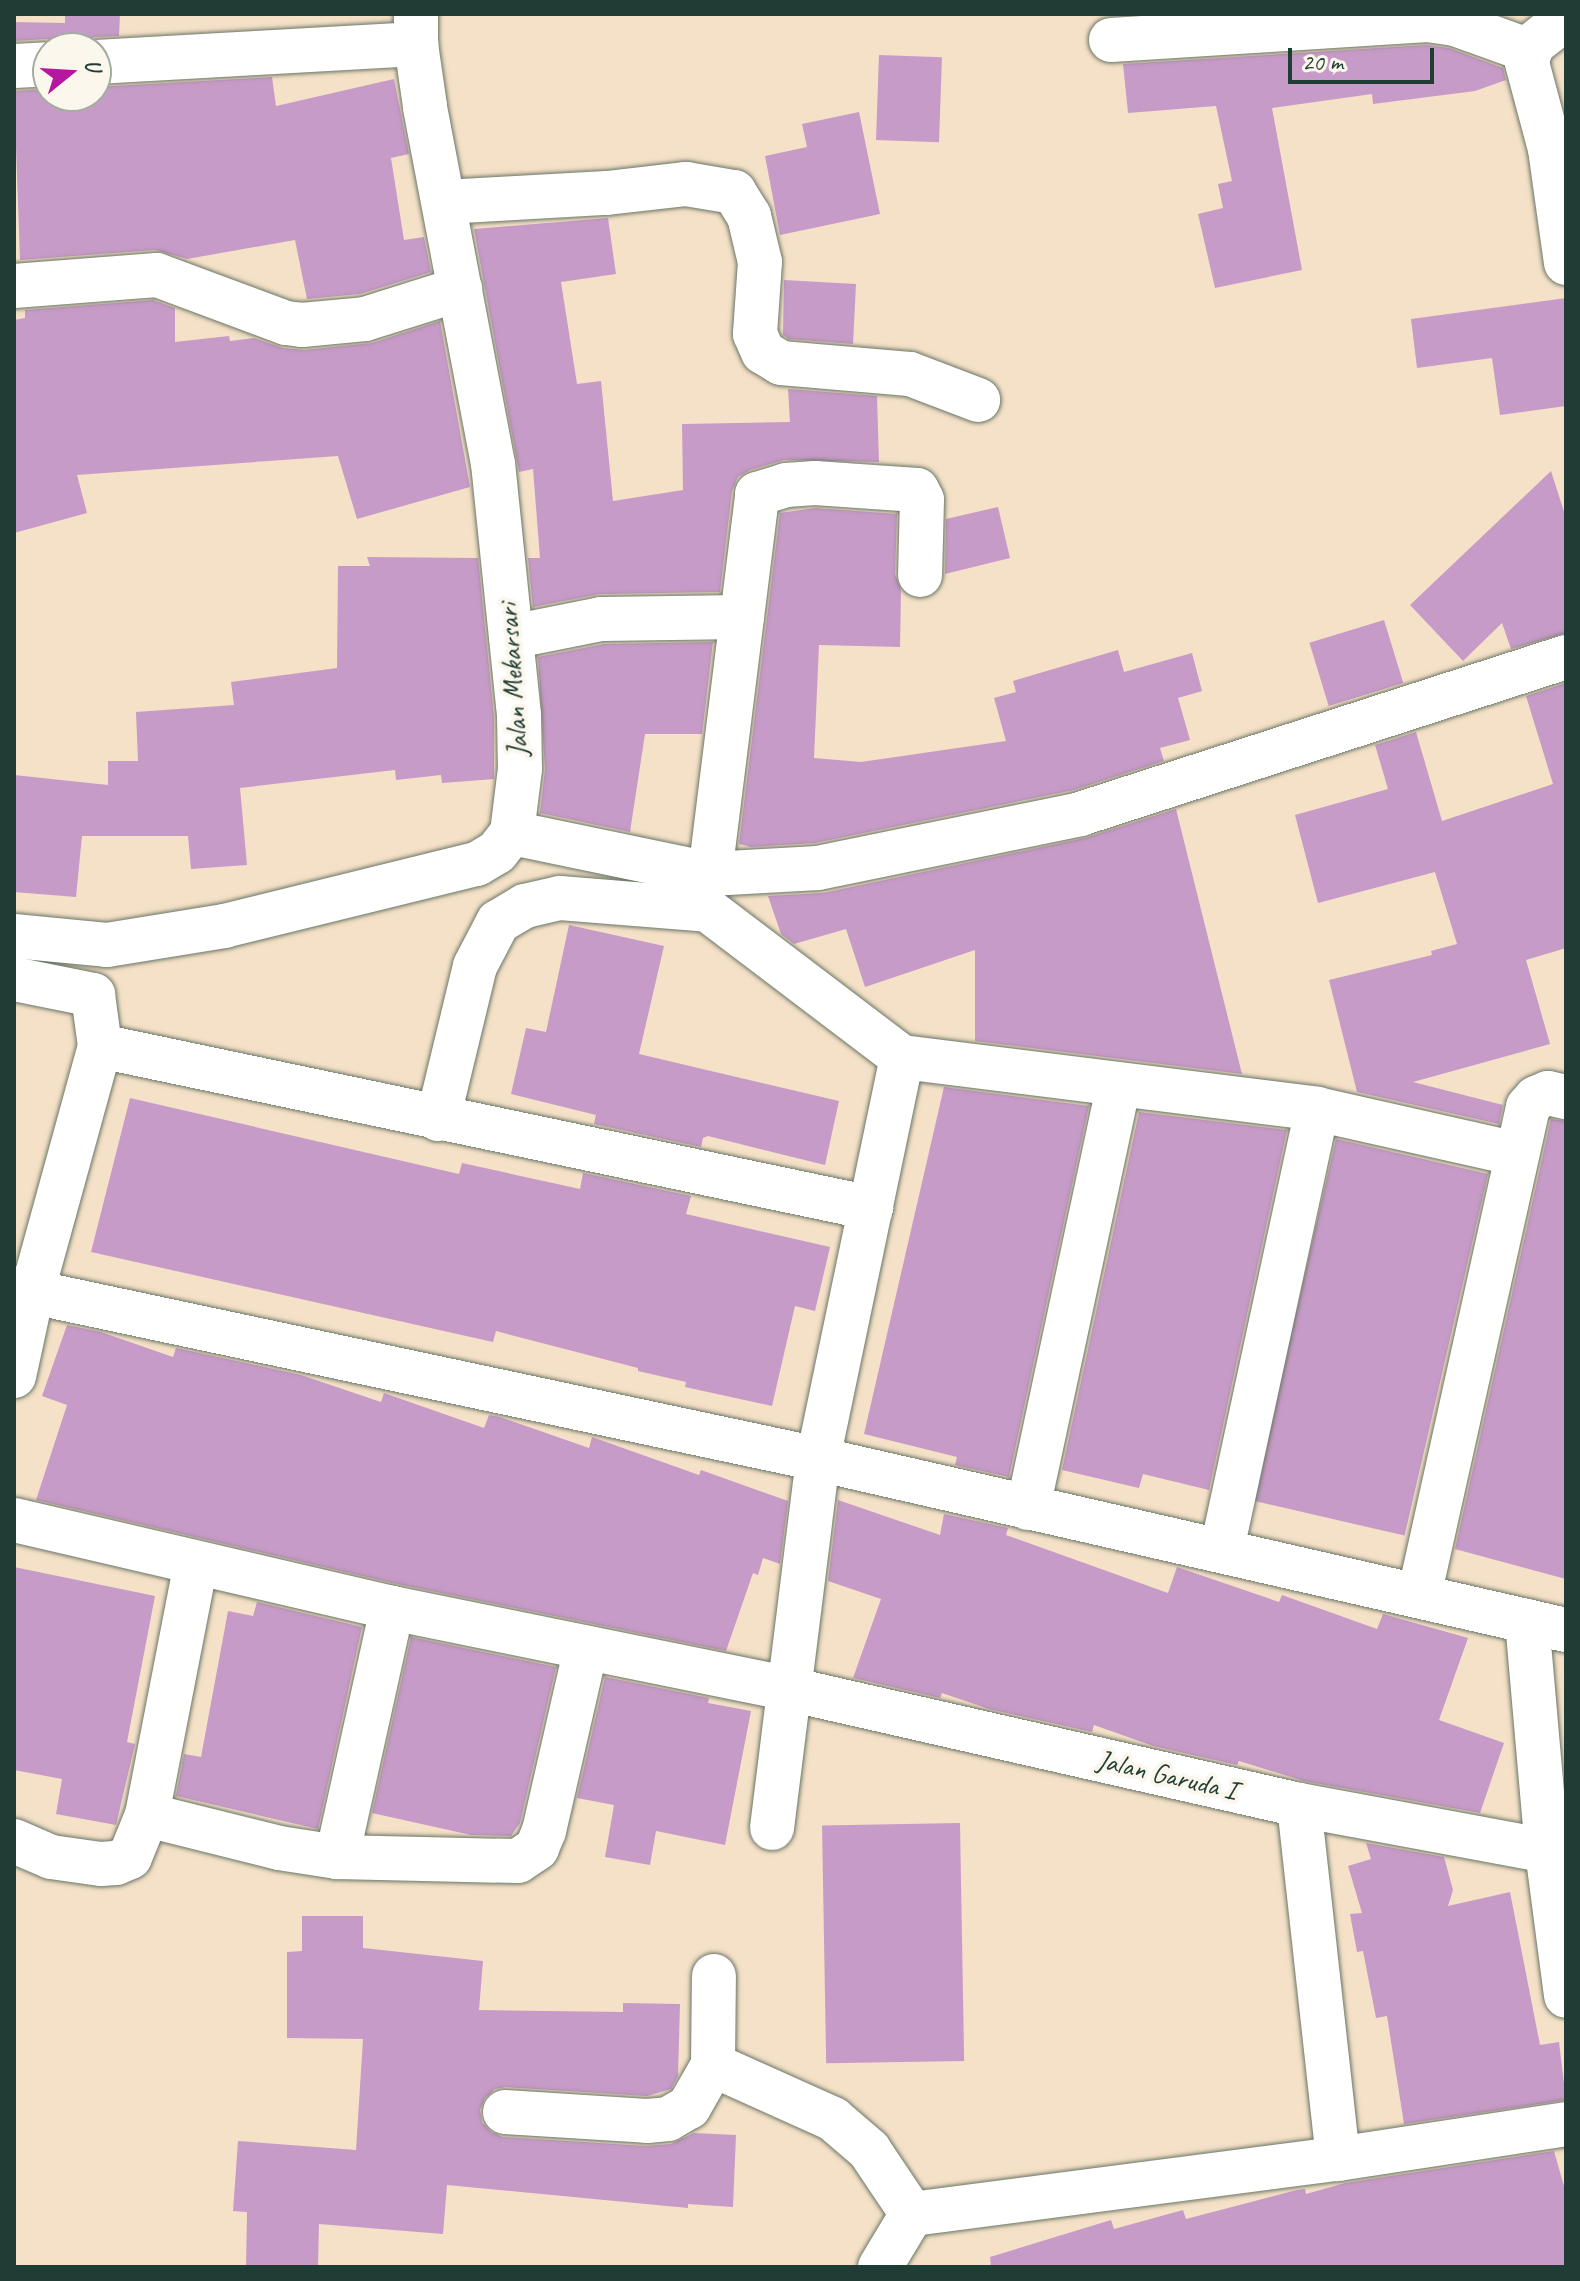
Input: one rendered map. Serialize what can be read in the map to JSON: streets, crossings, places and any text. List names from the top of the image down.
{
  "streets": {
    "street": ["Jalan Mekarsari", "Jalan Garuda I"]
  },
  "scale_bar": "20 m",
  "north": "right"
}
